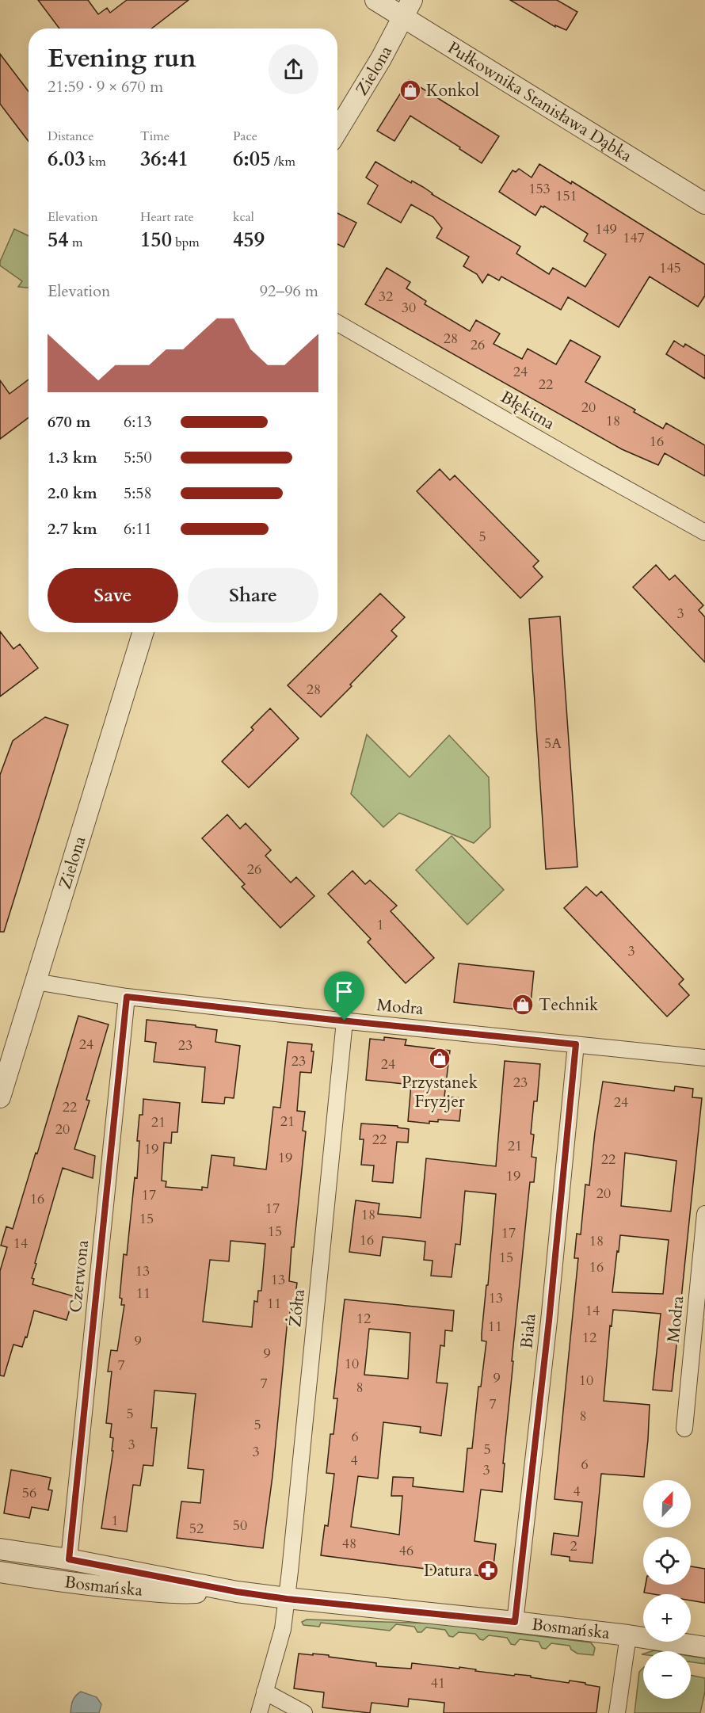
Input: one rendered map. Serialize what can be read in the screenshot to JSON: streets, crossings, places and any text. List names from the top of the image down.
{
  "streets": {
    "street": [
      "Zielona",
      "Pułkownika Stanisława Dąbka",
      "Błękitna",
      "Modra",
      "Czerwona",
      "Żółta",
      "Biała",
      "Bosmańska"
    ]
  },
  "crossings": [
    ["Zielona", "Pułkownika Stanisława Dąbka"],
    ["Zielona", "Modra"],
    ["Modra", "Czerwona"],
    ["Modra", "Żółta"],
    ["Modra", "Biała"],
    ["Czerwona", "Bosmańska"],
    ["Żółta", "Bosmańska"],
    ["Biała", "Bosmańska"]
  ],
  "places": {
    "shop": ["Konkol", "Technik", "Przystanek Fryzjer"],
    "pharmacy": ["Datura"]
  },
  "house_numbers": [
    "153",
    "151",
    "149",
    "147",
    "145",
    "32",
    "30",
    "28",
    "26",
    "24",
    "22",
    "20",
    "18",
    "16",
    "5",
    "3",
    "28",
    "5A",
    "26",
    "1",
    "3",
    "24",
    "23",
    "23",
    "24",
    "23",
    "24",
    "22",
    "21",
    "21",
    "20",
    "22",
    "21",
    "19",
    "19",
    "22",
    "19",
    "20",
    "17",
    "16",
    "17",
    "18",
    "15",
    "15",
    "17",
    "16",
    "18",
    "14",
    "15",
    "16",
    "13",
    "13",
    "11",
    "13",
    "11",
    "14",
    "12",
    "11",
    "12",
    "9",
    "9",
    "10",
    "7",
    "9",
    "10",
    "7",
    "8",
    "7",
    "5",
    "8",
    "5",
    "6",
    "3",
    "5",
    "3",
    "4",
    "6",
    "3",
    "4",
    "56",
    "1",
    "50",
    "52",
    "48",
    "2",
    "46",
    "41"
  ],
  "north": "top right",
  "page": {
    "heading": ["Evening run", "21:59 · 9 × 670 m"],
    "stats": [
      ["Distance", "6.03 km"],
      ["Time", "36:41"],
      ["Pace", "6:05 /km"],
      ["Elevation", "54 m"],
      ["Heart rate", "150 bpm"],
      ["kcal", "459"]
    ],
    "chart": ["Elevation", "92–96 m"],
    "list": [
      {
        "name": "670 m",
        "note": "6:13"
      },
      {
        "name": "1.3 km",
        "note": "5:50"
      },
      {
        "name": "2.0 km",
        "note": "5:58"
      },
      {
        "name": "2.7 km",
        "note": "6:11"
      }
    ],
    "buttons": ["Save", "Share"],
    "map_buttons": ["+", "−"]
  }
}
